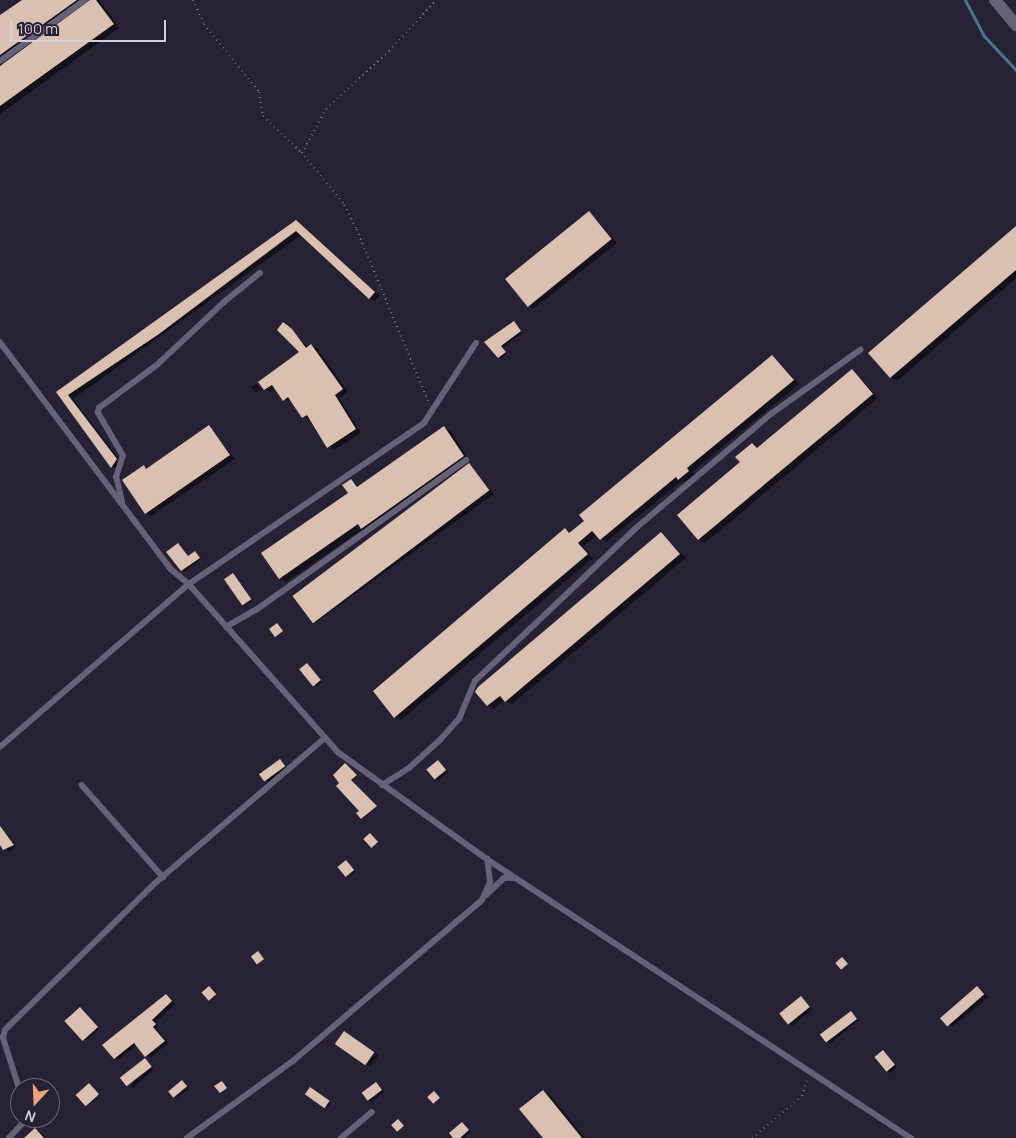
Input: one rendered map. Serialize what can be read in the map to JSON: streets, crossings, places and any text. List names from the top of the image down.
{
  "scale_bar": "100 m",
  "north": "bottom"
}
